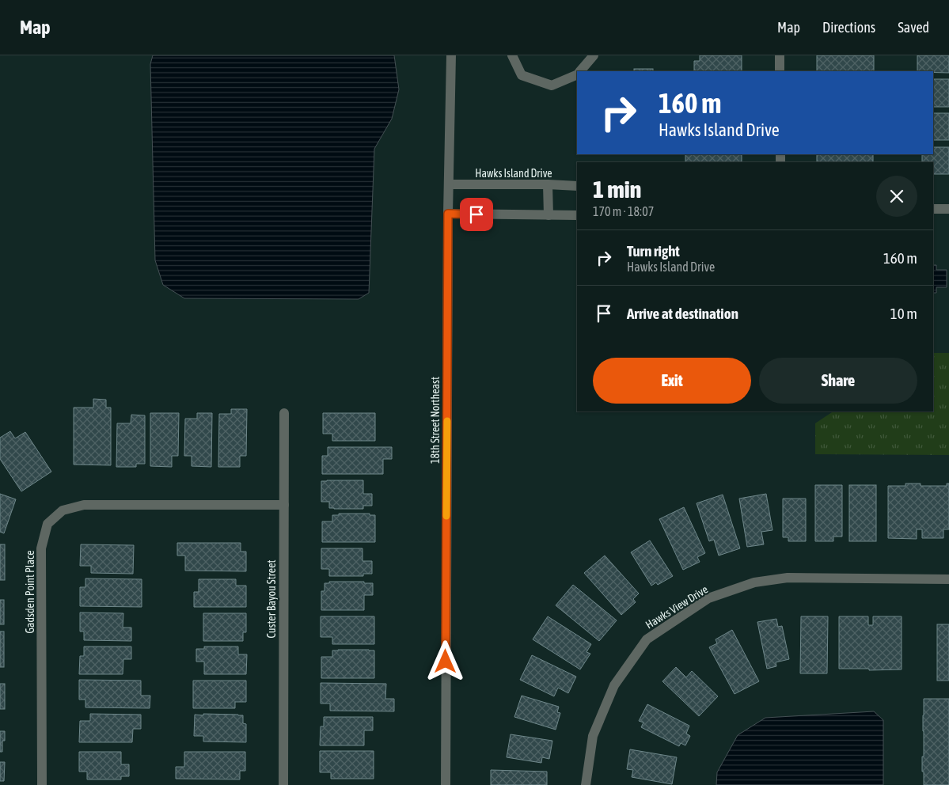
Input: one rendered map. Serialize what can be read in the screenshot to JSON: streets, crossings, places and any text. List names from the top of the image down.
{
  "streets": {
    "street": [
      "Hawks Island Drive",
      "18th Street Northeast",
      "Gadsden Point Place",
      "Custer Bayou Street",
      "Hawks View Drive"
    ]
  },
  "crossings": [
    ["Hawks Island Drive", "18th Street Northeast"],
    ["Gadsden Point Place", "Custer Bayou Street"]
  ],
  "page": {
    "header": "Map",
    "nav": ["Map", "Directions", "Saved"],
    "turn": ["160 m", "Hawks Island Drive"],
    "heading": ["1 min", "170 m · 18:07"],
    "list": [
      {
        "name": "Turn right",
        "note": "Hawks Island Drive",
        "value": "160 m"
      },
      {
        "name": "Arrive at destination",
        "value": "10 m"
      }
    ],
    "buttons": ["Exit", "Share"]
  }
}
